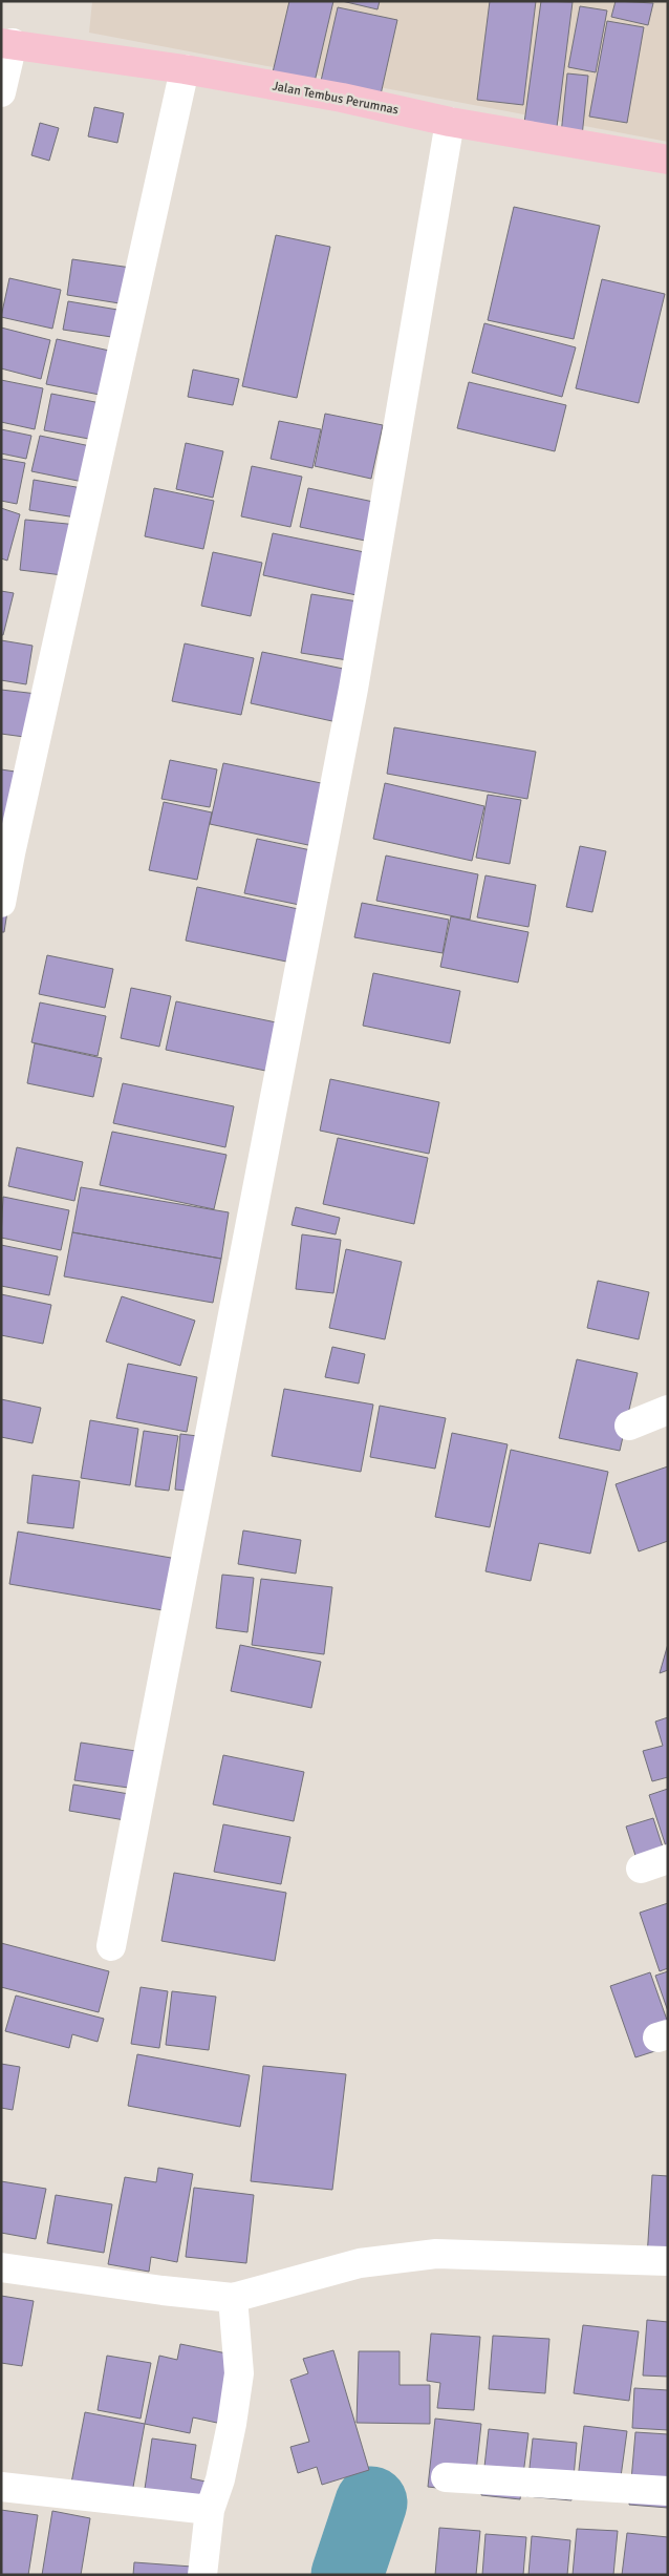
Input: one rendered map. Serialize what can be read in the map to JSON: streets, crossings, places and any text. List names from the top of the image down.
{
  "streets": {
    "main road": ["Jalan Tembus Perumnas"]
  }
}
